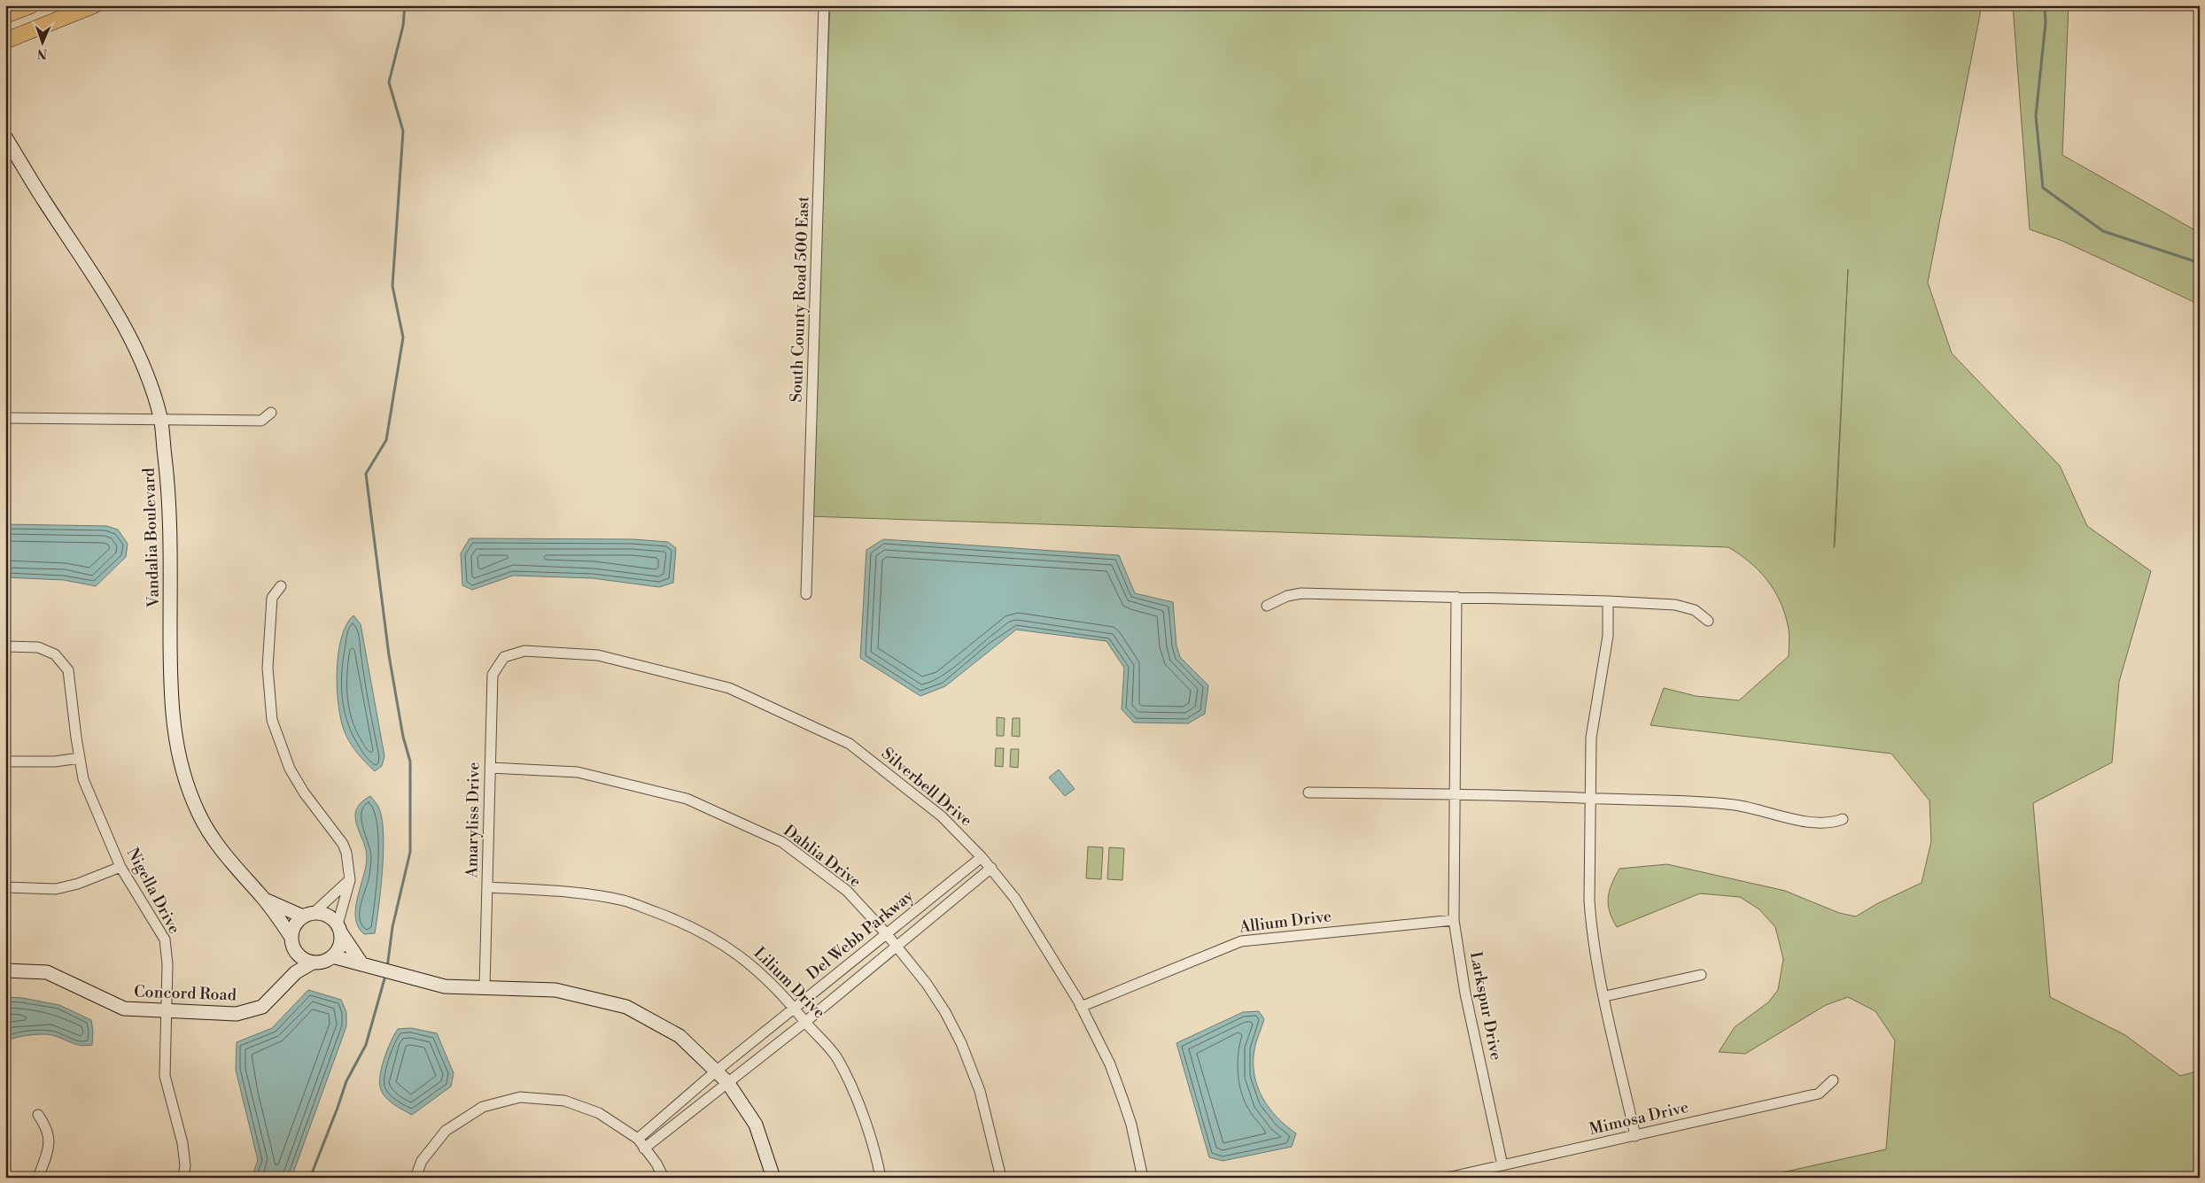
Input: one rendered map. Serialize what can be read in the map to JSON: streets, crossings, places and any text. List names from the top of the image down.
{
  "streets": {
    "street": [
      "South County Road 500 East",
      "Vandalia Boulevard",
      "Silverbell Drive",
      "Amaryliss Drive",
      "Dahlia Drive",
      "Nigella Drive",
      "Allium Drive",
      "Del Webb Parkway",
      "Lilium Drive",
      "Concord Road",
      "Larkspur Drive",
      "Mimosa Drive"
    ]
  },
  "crossings": [
    ["Vandalia Boulevard", "Concord Road"],
    ["Silverbell Drive", "Amaryliss Drive"],
    ["Silverbell Drive", "Allium Drive"],
    ["Silverbell Drive", "Del Webb Parkway"],
    ["Amaryliss Drive", "Dahlia Drive"],
    ["Amaryliss Drive", "Lilium Drive"],
    ["Dahlia Drive", "Del Webb Parkway"],
    ["Nigella Drive", "Concord Road"],
    ["Allium Drive", "Larkspur Drive"],
    ["Del Webb Parkway", "Lilium Drive"],
    ["Larkspur Drive", "Mimosa Drive"]
  ],
  "north": "bottom"
}
